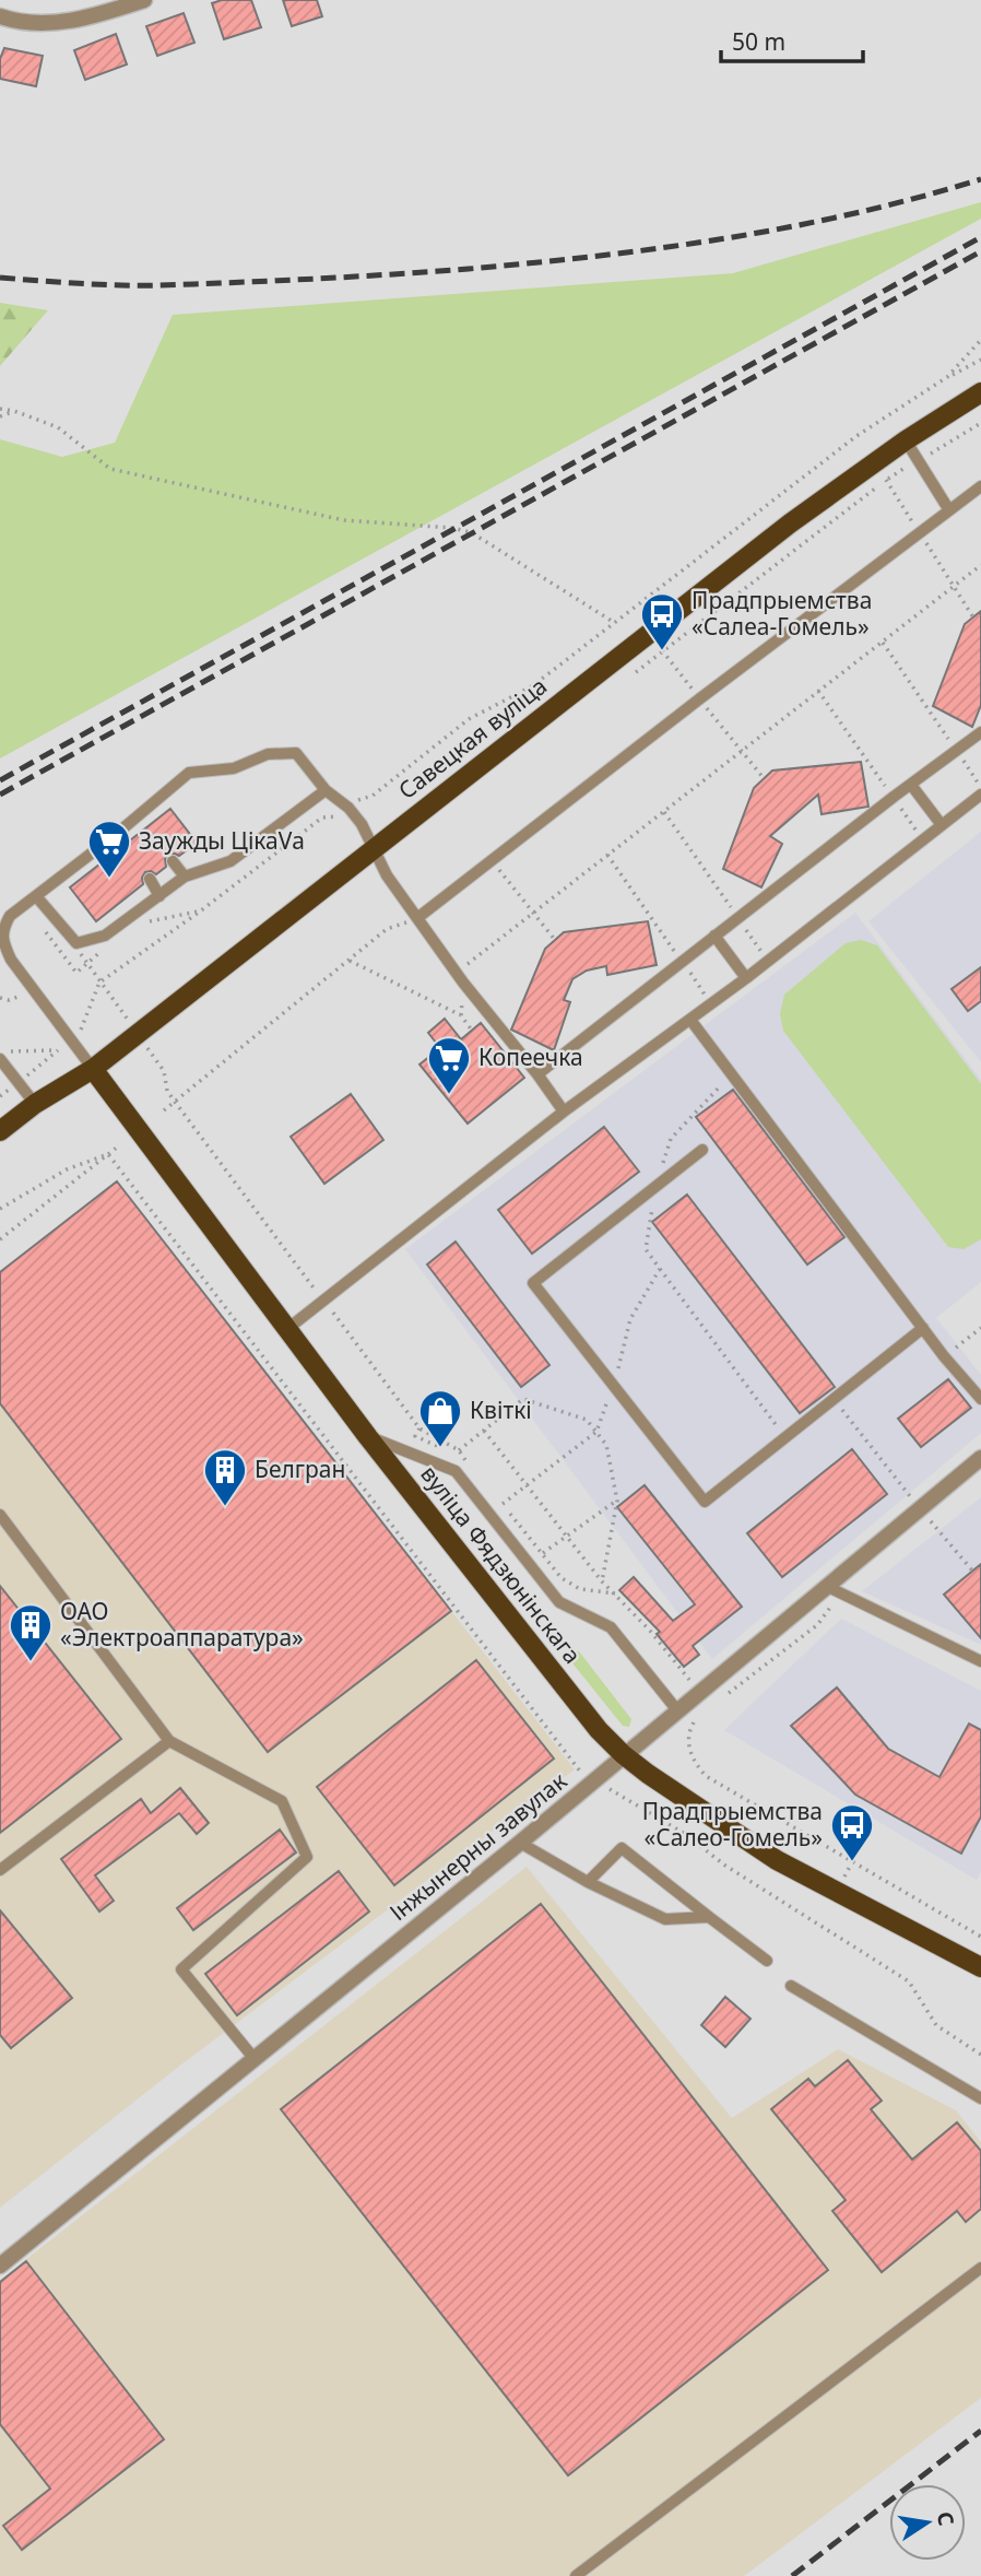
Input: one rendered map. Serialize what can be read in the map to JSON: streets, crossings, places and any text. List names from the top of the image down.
{
  "streets": {
    "main road": ["Савецкая вуліца", "вуліца Фядзюнінскага"],
    "street": ["Інжынерны завулак"]
  },
  "crossings": [
    ["Савецкая вуліца", "вуліца Фядзюнінскага"],
    ["вуліца Фядзюнінскага", "Інжынерны завулак"]
  ],
  "places": {
    "bus stop": ["Прадпрыемства «Салеа-Гомель»", "Прадпрыемства «Салео-Гомель»"],
    "supermarket": ["Заужды ЦікаVа", "Копеечка"],
    "shop": ["Квіткі"],
    "building": ["Белгран", "ОАО «Электроаппаратура»"]
  },
  "scale_bar": "50 m",
  "north": "right"
}
